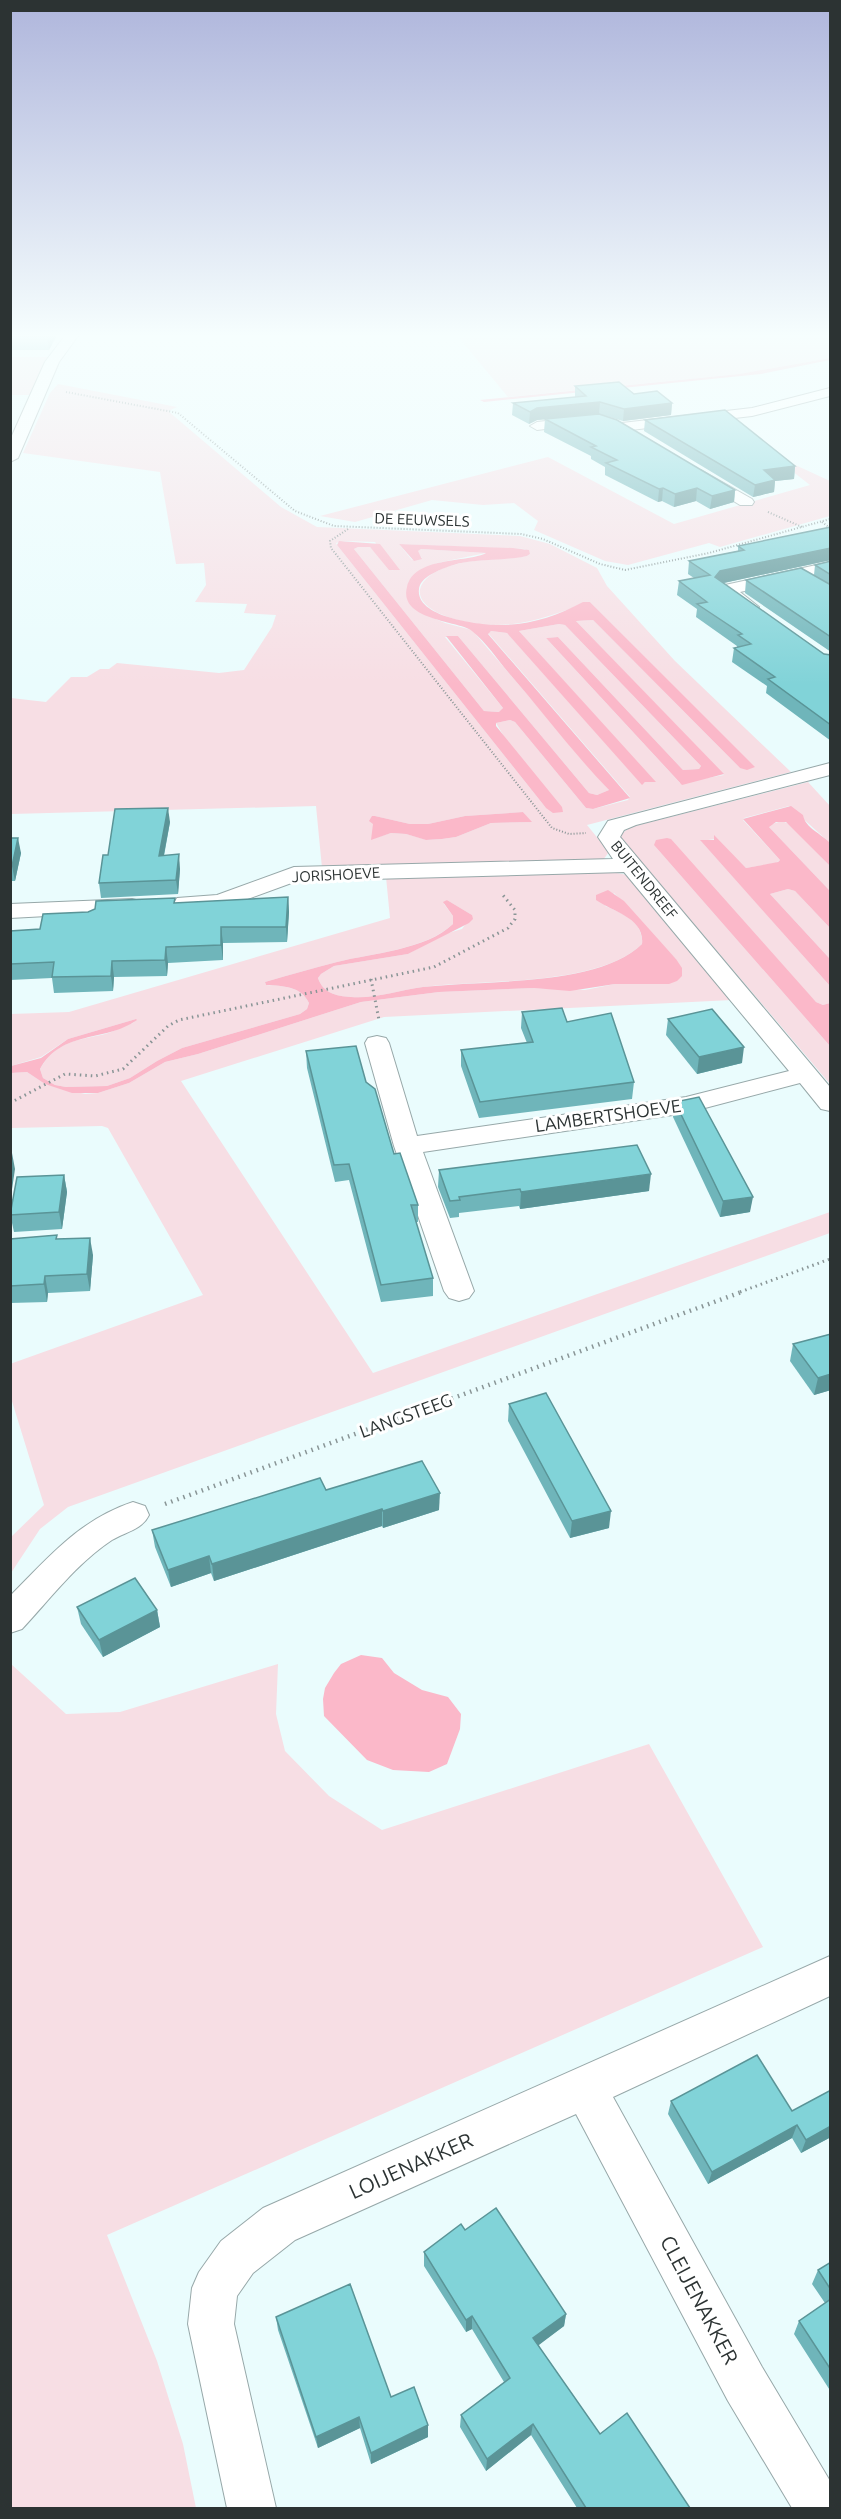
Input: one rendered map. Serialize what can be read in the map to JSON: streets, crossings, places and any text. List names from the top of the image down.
{
  "streets": {
    "street": [
      "JORISHOEVE",
      "BUITENDREEF",
      "LAMBERTSHOEVE",
      "LOIJENAKKER",
      "CLEIJENAKKER"
    ],
    "path": ["DE EEUWSELS", "LANGSTEEG"]
  },
  "crossings": [
    ["JORISHOEVE", "BUITENDREEF"],
    ["BUITENDREEF", "LAMBERTSHOEVE"],
    ["LOIJENAKKER", "CLEIJENAKKER"]
  ]
}
